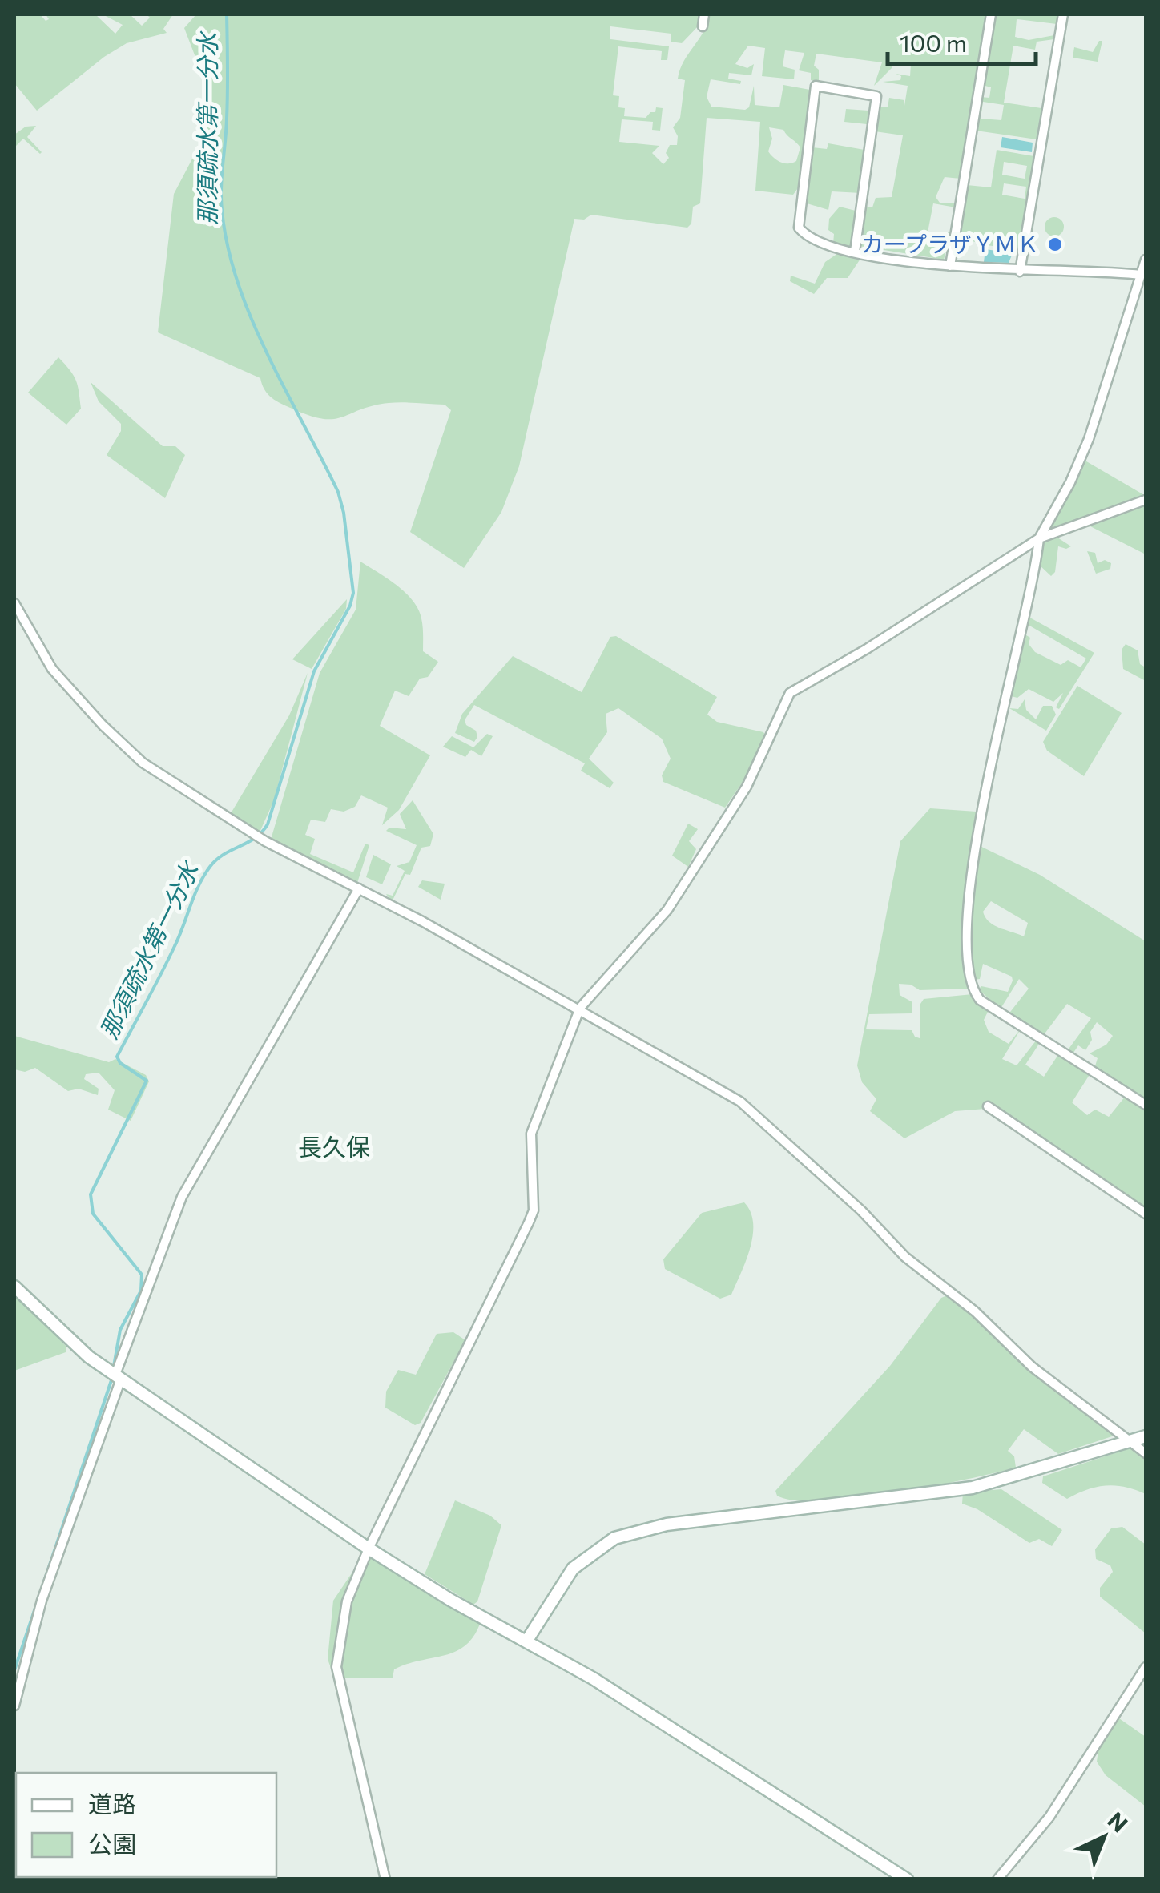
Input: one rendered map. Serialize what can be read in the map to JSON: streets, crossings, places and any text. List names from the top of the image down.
{
  "districts": ["長久保"],
  "water": ["那須疏水第一分水"],
  "places": ["カープラザＹＭＫ"],
  "legend": ["道路", "公園"],
  "scale_bar": "100 m",
  "north": "top right"
}
